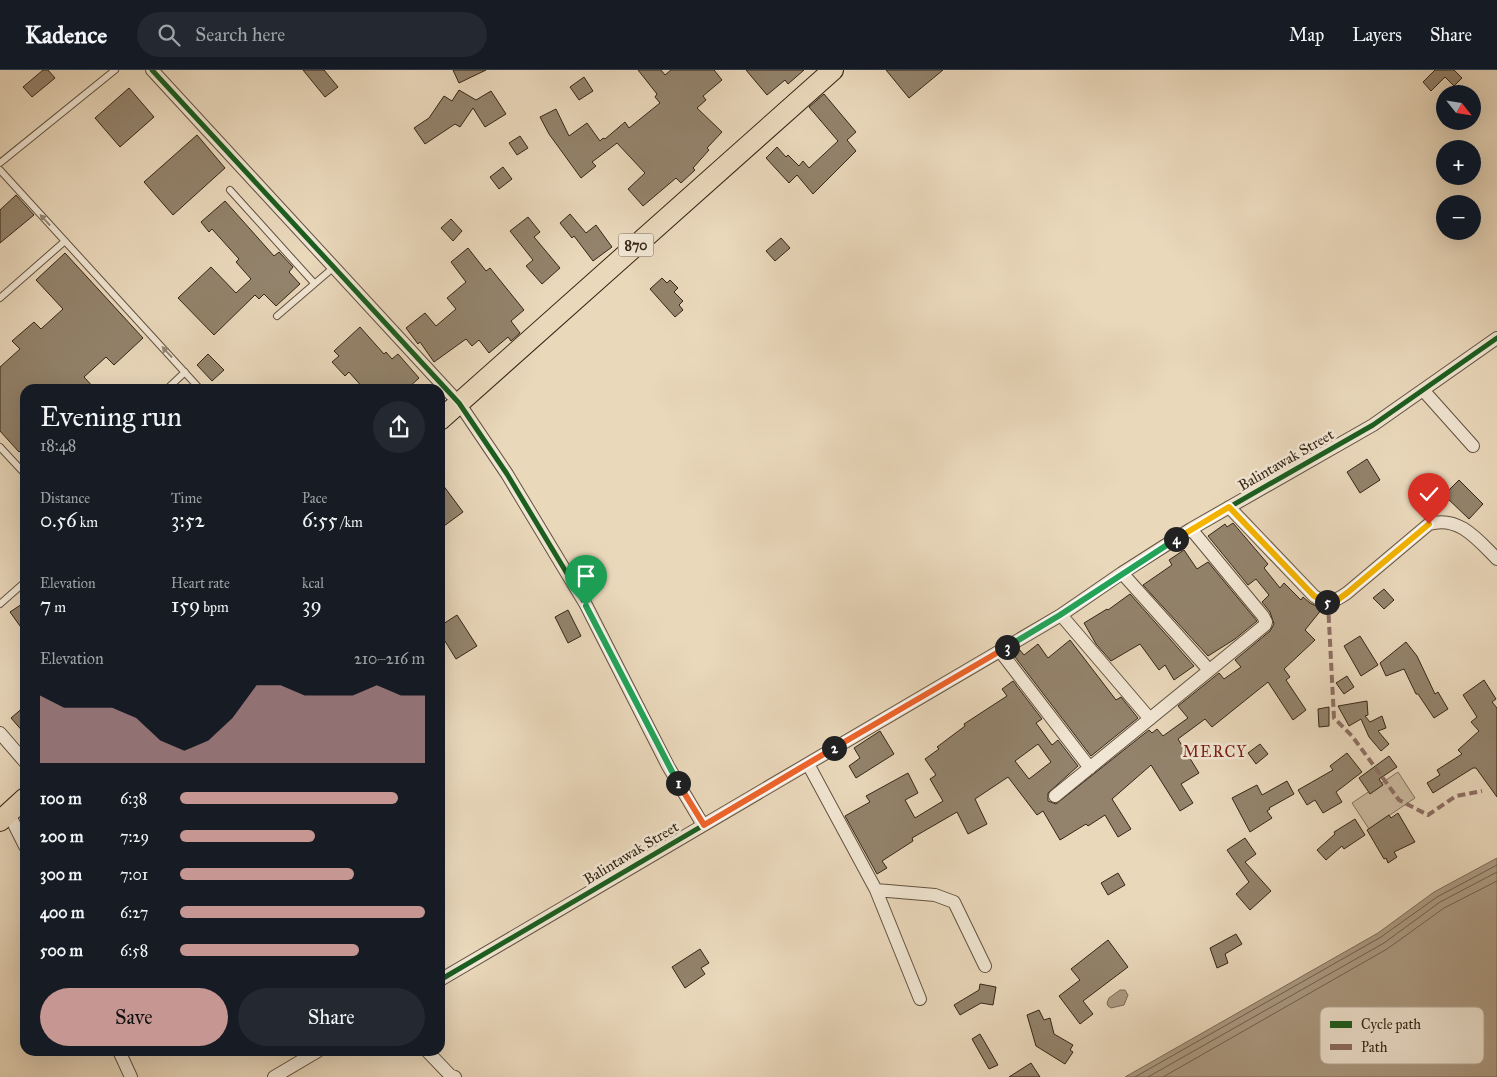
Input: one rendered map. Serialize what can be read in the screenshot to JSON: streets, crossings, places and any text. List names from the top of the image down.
{
  "streets": {
    "main road": ["870"],
    "street": ["Balintawak Street"]
  },
  "districts": ["MERCY"],
  "legend": ["Cycle path", "Path"],
  "north": "bottom right",
  "page": {
    "header": "Kadence",
    "search": "Search here",
    "nav": ["Map", "Layers", "Share"],
    "map_buttons": ["+", "−"],
    "heading": ["Evening run", "18:48"],
    "stats": [
      ["Distance", "0.56 km"],
      ["Time", "3:52"],
      ["Pace", "6:55 /km"],
      ["Elevation", "7 m"],
      ["Heart rate", "159 bpm"],
      ["kcal", "39"]
    ],
    "pins": [
      "4",
      "5",
      "3",
      "2",
      "1"
    ],
    "chart": ["Elevation", "210–216 m"],
    "list": [
      {
        "name": "100 m",
        "note": "6:38"
      },
      {
        "name": "200 m",
        "note": "7:29"
      },
      {
        "name": "300 m",
        "note": "7:01"
      },
      {
        "name": "400 m",
        "note": "6:27"
      },
      {
        "name": "500 m",
        "note": "6:58"
      }
    ],
    "buttons": ["Save", "Share"]
  }
}
